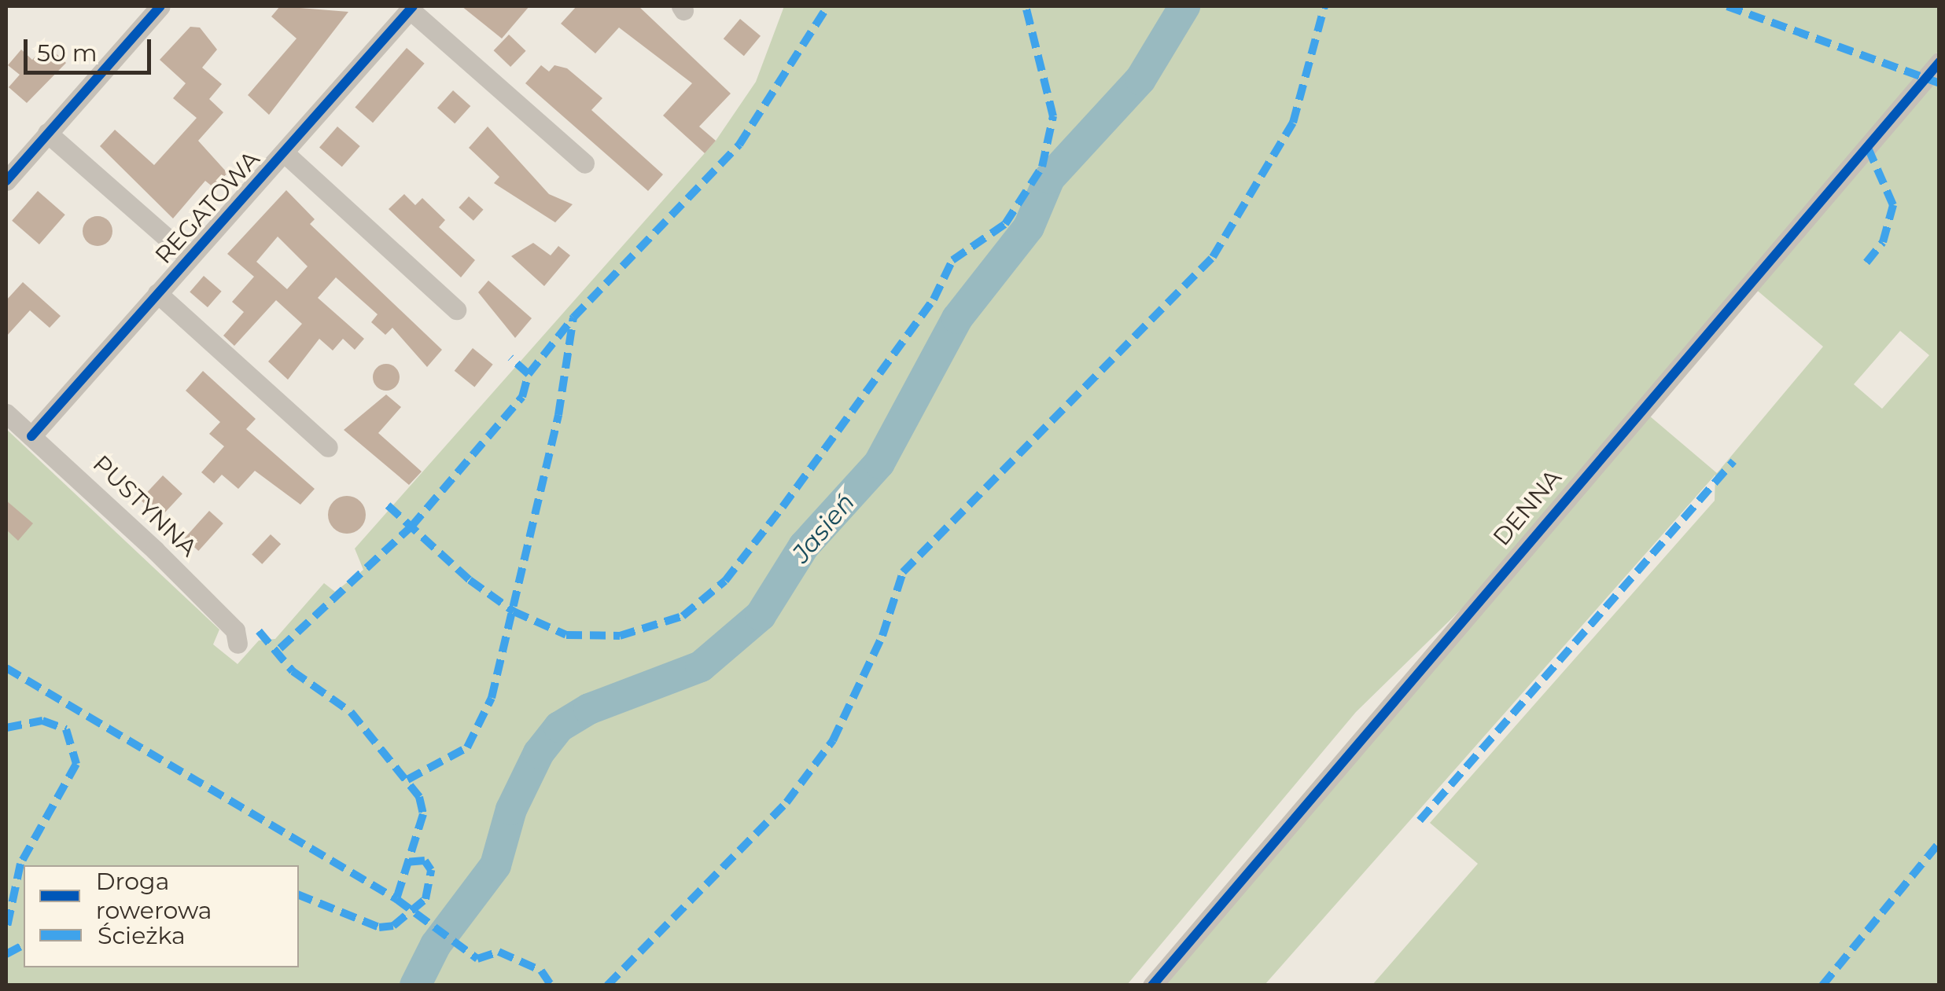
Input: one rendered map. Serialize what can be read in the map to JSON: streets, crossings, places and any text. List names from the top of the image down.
{
  "streets": {
    "street": ["REGATOWA", "PUSTYNNA", "DENNA"]
  },
  "crossings": [
    ["REGATOWA", "PUSTYNNA"]
  ],
  "water": ["Jasień"],
  "legend": ["Droga rowerowa", "Ścieżka"],
  "scale_bar": "50 m"
}
